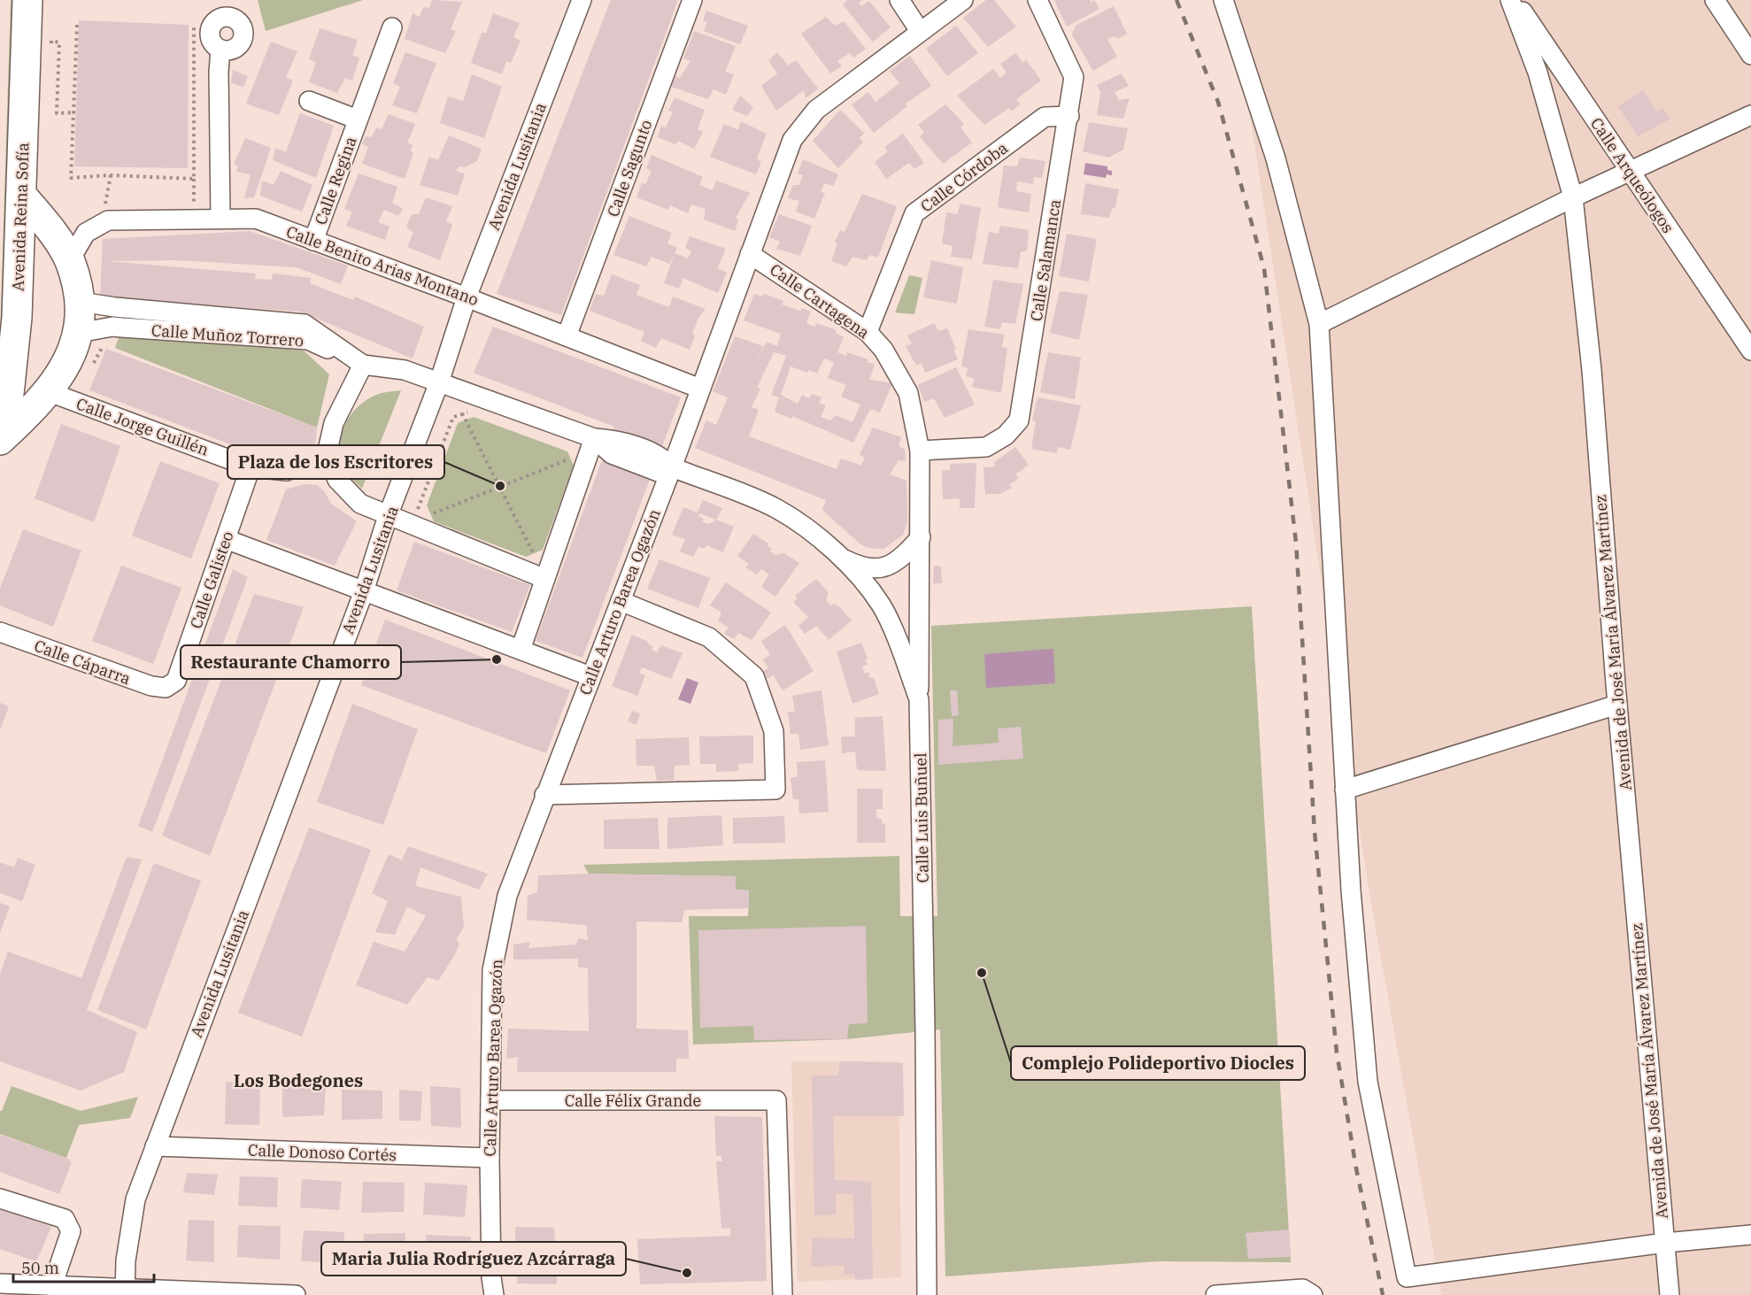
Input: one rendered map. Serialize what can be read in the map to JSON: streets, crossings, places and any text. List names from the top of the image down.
{
  "streets": {
    "highway": ["Avenida Reina Sofía"],
    "street": [
      "Avenida Lusitania",
      "Calle Sagunto",
      "Calle Arqueólogos",
      "Calle Córdoba",
      "Calle Regina",
      "Calle Salamanca",
      "Calle Benito Arias Montano",
      "Calle Cartagena",
      "Calle Muñoz Torrero",
      "Calle Jorge Guillén",
      "Calle Galisteo",
      "Calle Arturo Barea Ogazón",
      "Avenida de José María Álvarez Martínez",
      "Calle Cáparra",
      "Calle Luis Buñuel",
      "Calle Félix Grande",
      "Calle Donoso Cortés"
    ]
  },
  "crossings": [
    ["Avenida Lusitania", "Calle Benito Arias Montano"],
    ["Avenida Lusitania", "Calle Donoso Cortés"],
    ["Calle Sagunto", "Calle Benito Arias Montano"],
    ["Calle Córdoba", "Calle Salamanca"],
    ["Calle Córdoba", "Calle Cartagena"],
    ["Calle Regina", "Calle Benito Arias Montano"],
    ["Calle Salamanca", "Calle Cartagena"],
    ["Calle Benito Arias Montano", "Calle Arturo Barea Ogazón"],
    ["Calle Cartagena", "Calle Arturo Barea Ogazón"],
    ["Calle Cartagena", "Calle Luis Buñuel"],
    ["Calle Jorge Guillén", "Calle Galisteo"],
    ["Calle Galisteo", "Calle Cáparra"],
    ["Calle Arturo Barea Ogazón", "Calle Luis Buñuel"],
    ["Calle Arturo Barea Ogazón", "Calle Félix Grande"],
    ["Calle Arturo Barea Ogazón", "Calle Donoso Cortés"]
  ],
  "districts": ["Los Bodegones"],
  "places": [
    "Plaza de los Escritores",
    "Restaurante Chamorro",
    "Complejo Polideportivo Diocles",
    "Maria Julia Rodríguez Azcárraga"
  ],
  "scale_bar": "50 m"
}
